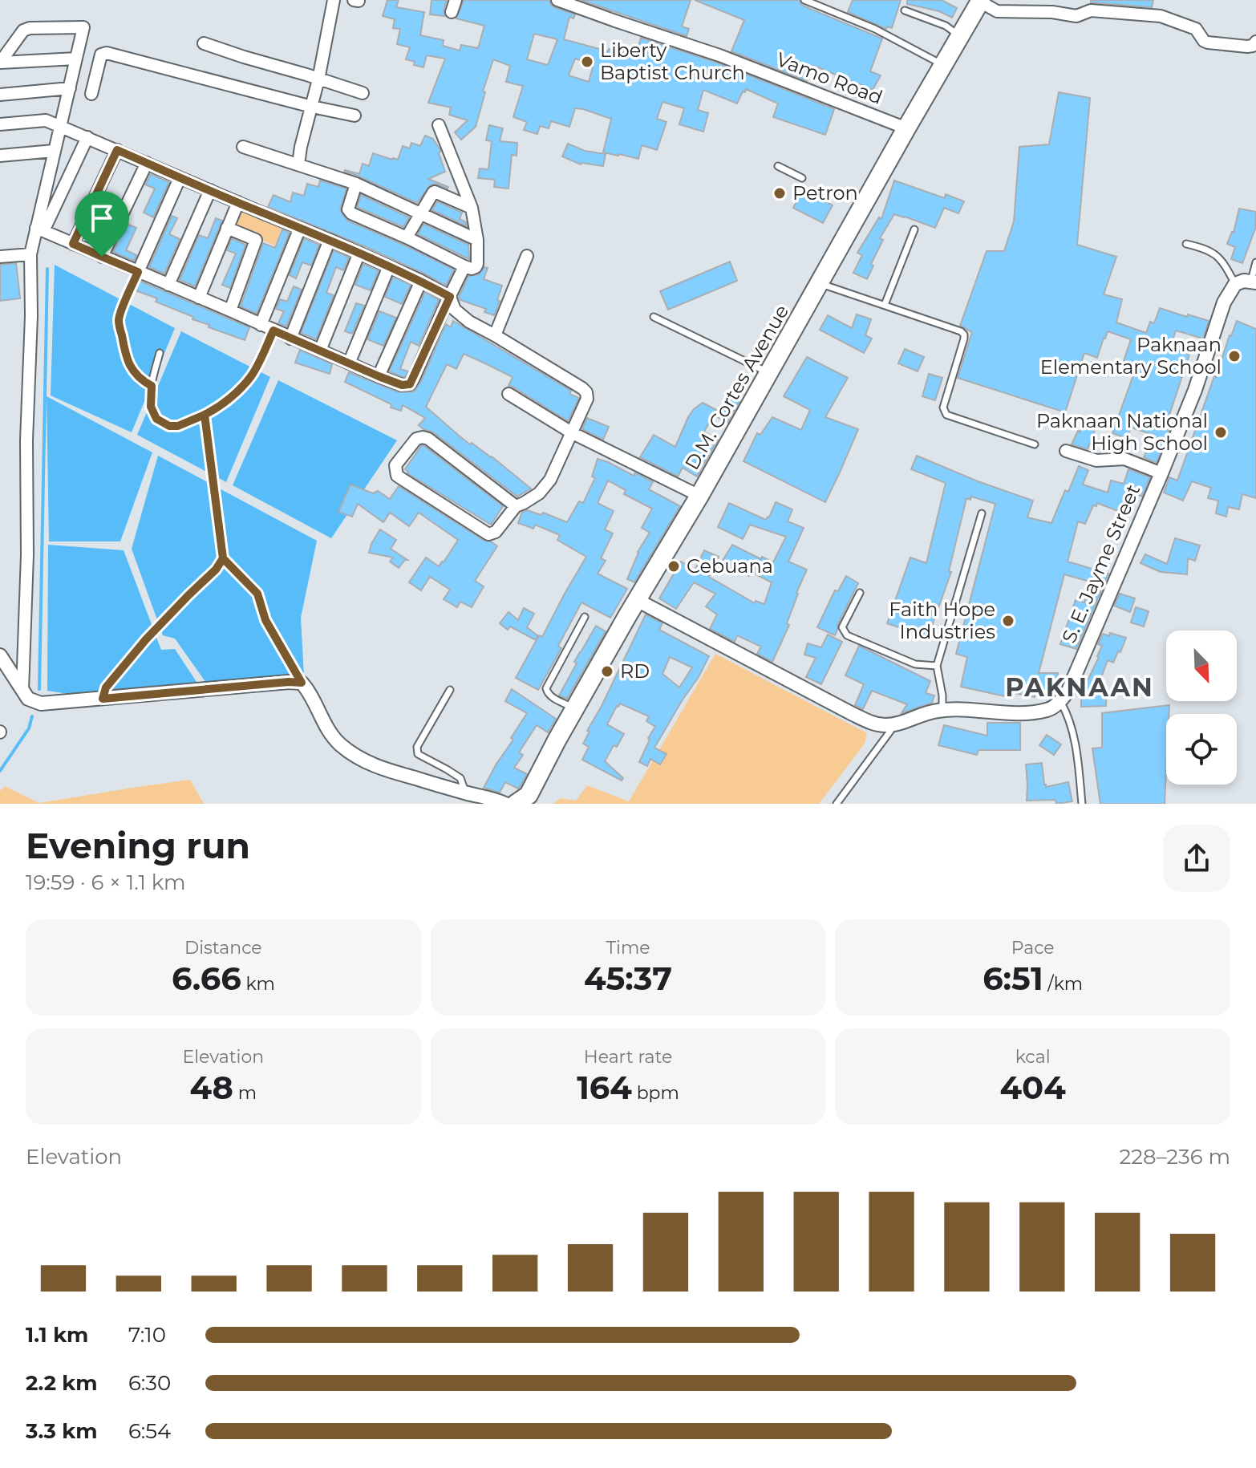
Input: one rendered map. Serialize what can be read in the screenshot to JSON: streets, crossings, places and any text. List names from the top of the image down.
{
  "streets": {
    "highway": ["D.M. Cortes Avenue"],
    "street": ["Vamo Road", "S. E. Jayme Street"]
  },
  "crossings": [
    ["Vamo Road", "D.M. Cortes Avenue"]
  ],
  "districts": ["PAKNAAN"],
  "places": [
    "Liberty Baptist Church",
    "Petron",
    "Paknaan Elementary School",
    "Paknaan National High School",
    "Cebuana",
    "Faith Hope Industries",
    "RD"
  ],
  "north": "bottom right",
  "page": {
    "heading": ["Evening run", "19:59 · 6 × 1.1 km"],
    "stats": [
      ["Distance", "6.66 km"],
      ["Time", "45:37"],
      ["Pace", "6:51 /km"],
      ["Elevation", "48 m"],
      ["Heart rate", "164 bpm"],
      ["kcal", "404"]
    ],
    "chart": ["Elevation", "228–236 m"],
    "list": [
      {
        "name": "1.1 km",
        "note": "7:10"
      },
      {
        "name": "2.2 km",
        "note": "6:30"
      },
      {
        "name": "3.3 km",
        "note": "6:54"
      }
    ]
  }
}
